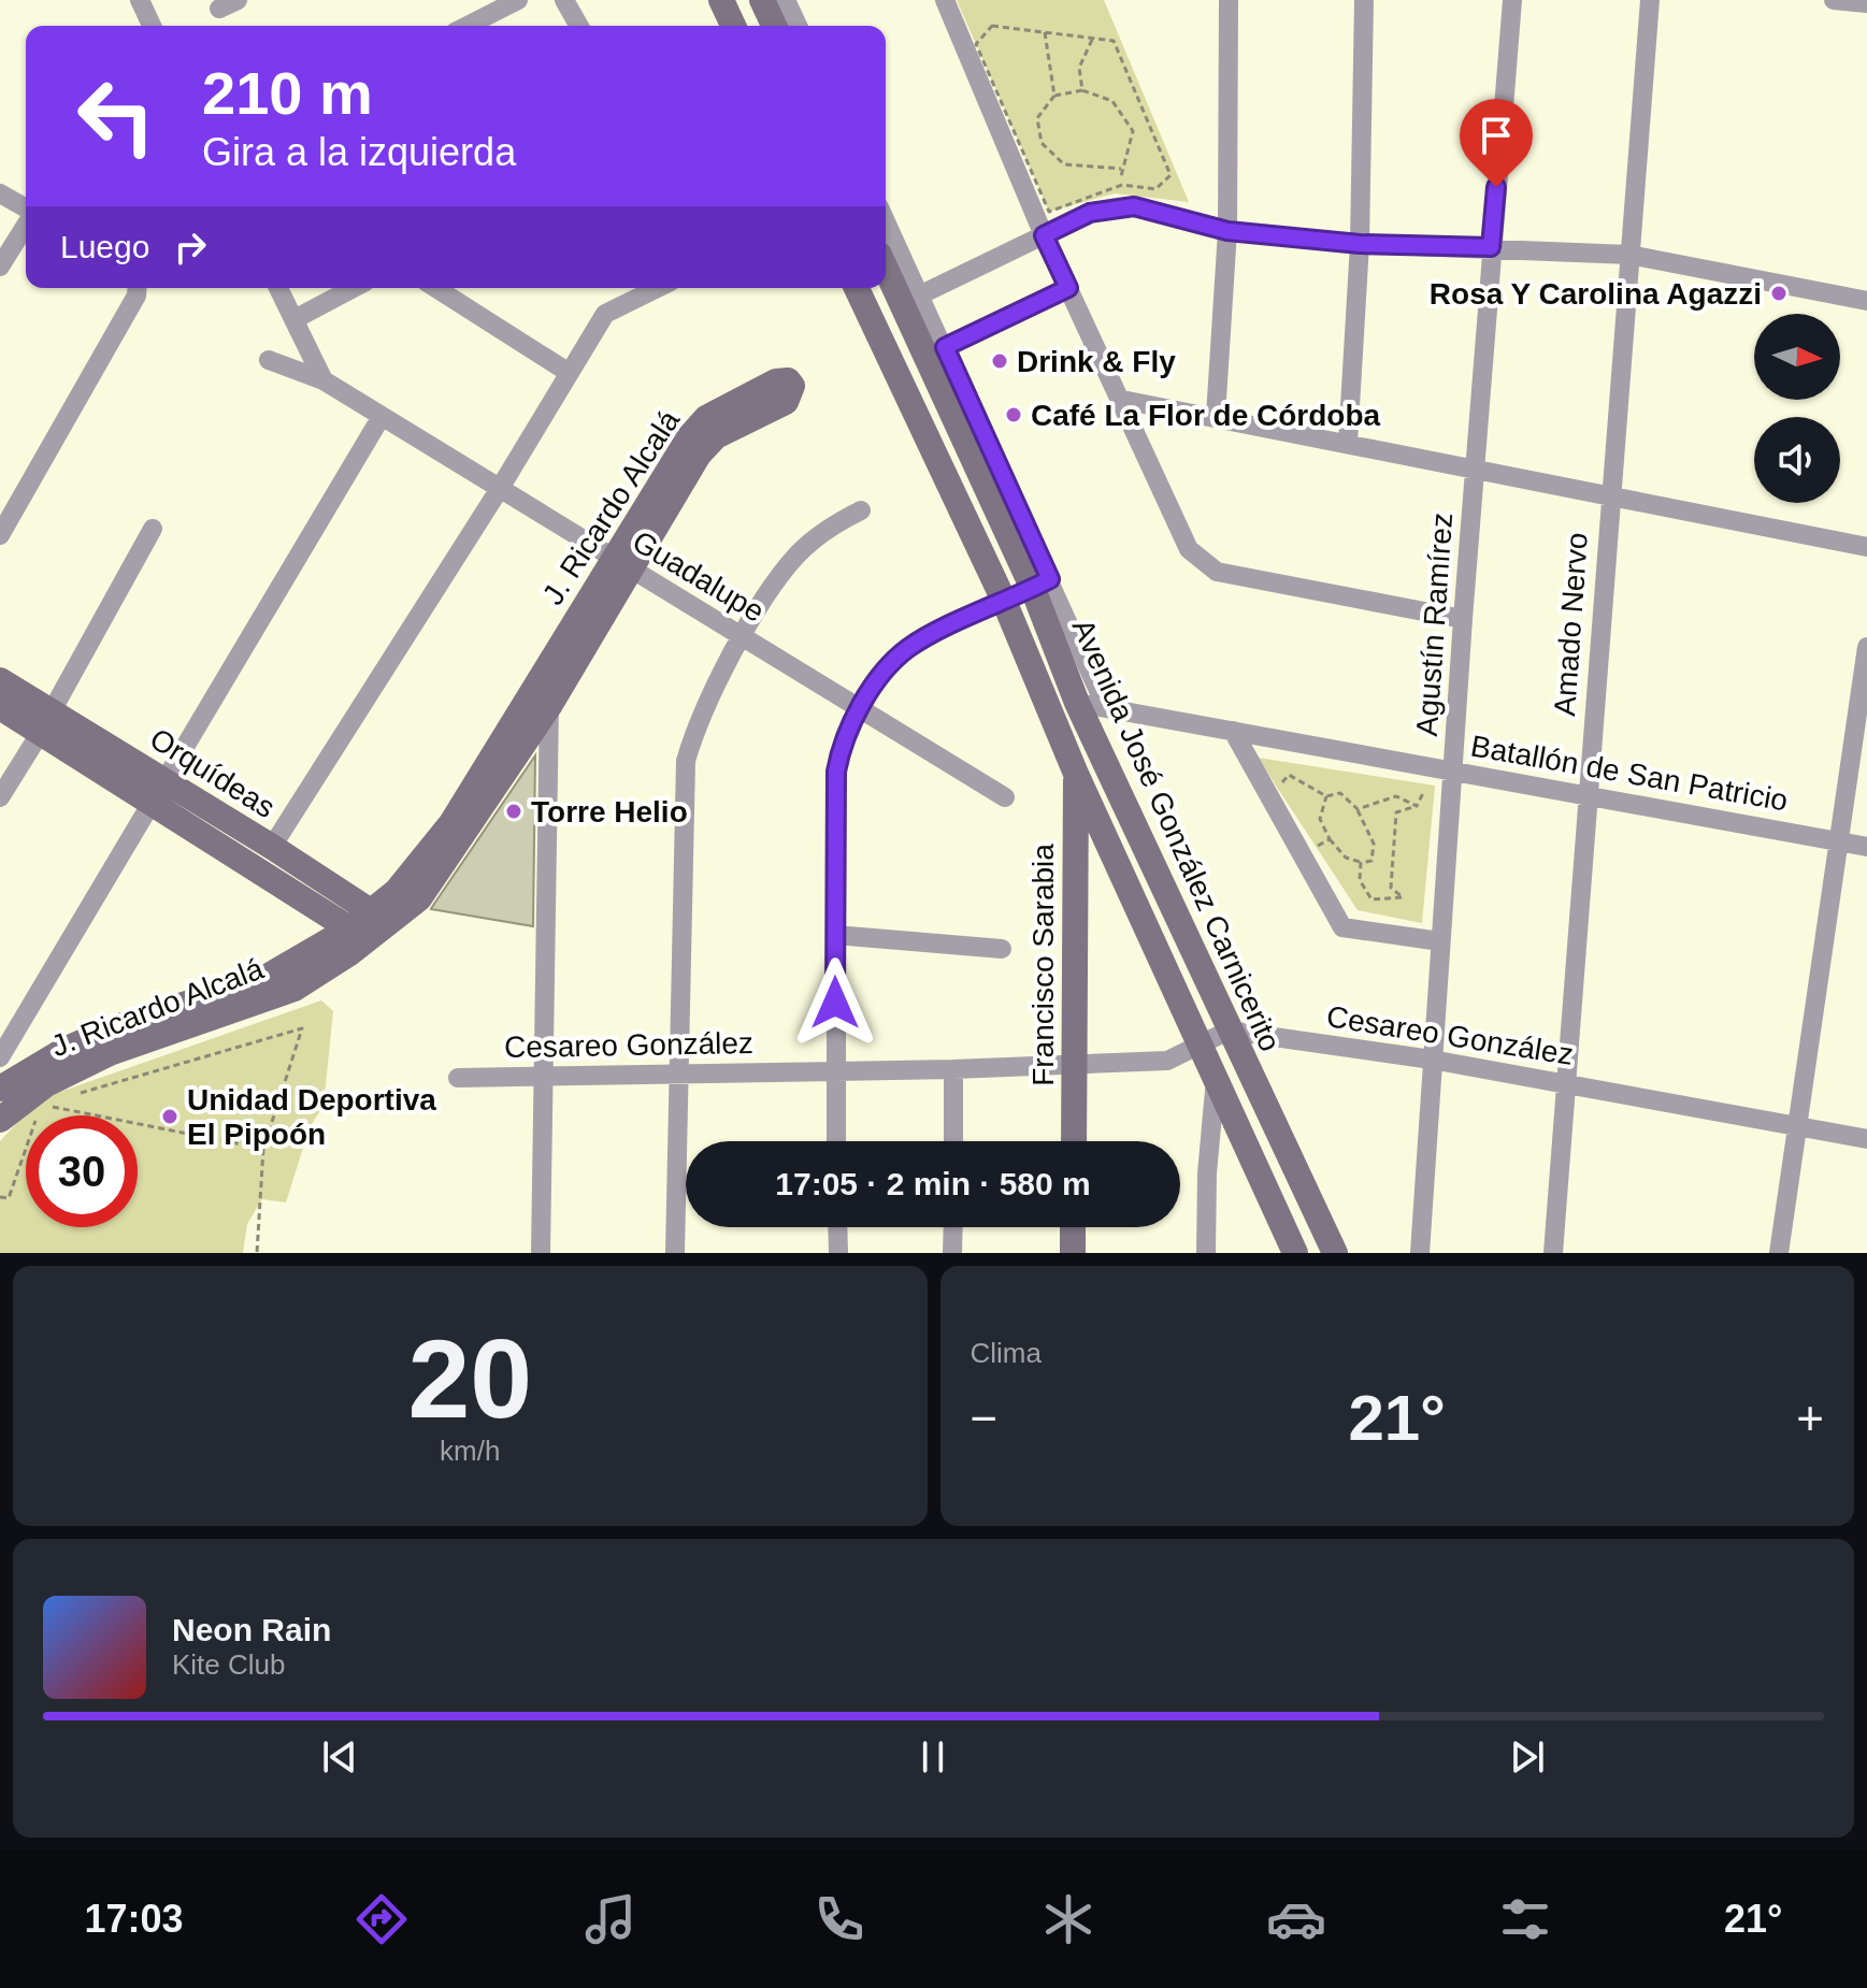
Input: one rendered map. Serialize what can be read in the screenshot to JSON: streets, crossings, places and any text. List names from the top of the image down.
{
  "streets": {
    "street": [
      "J. Ricardo Alcalá",
      "Guadalupe",
      "Agustín Ramírez",
      "Amado Nervo",
      "Orquídeas",
      "Batallón de San Patricio",
      "Avenida José González Carnicerito",
      "Francisco Sarabia",
      "Cesareo González"
    ]
  },
  "crossings": [
    ["J. Ricardo Alcalá", "Guadalupe"],
    ["J. Ricardo Alcalá", "Orquídeas"],
    ["Agustín Ramírez", "Batallón de San Patricio"],
    ["Agustín Ramírez", "Cesareo González"],
    ["Amado Nervo", "Batallón de San Patricio"],
    ["Amado Nervo", "Cesareo González"],
    ["Batallón de San Patricio", "Avenida José González Carnicerito"],
    ["Avenida José González Carnicerito", "Francisco Sarabia"],
    ["Avenida José González Carnicerito", "Cesareo González"],
    ["Francisco Sarabia", "Cesareo González"]
  ],
  "places": [
    "Rosa Y Carolina Agazzi",
    "Drink & Fly",
    "Café La Flor de Córdoba",
    "Torre Helio",
    "Unidad Deportiva El Pipoón"
  ],
  "north": "right",
  "page": {
    "turn": ["210 m", "Gira a la izquierda"],
    "then": "Luego",
    "limit": "30",
    "trip": "17:05 · 2 min · 580 m",
    "tile": [
      ["20", "km/h"],
      "Clima"
    ],
    "heat": ["−", "21°", "+"],
    "song": ["Neon Rain", "Kite Club"],
    "tabs": ["17:03", "21°"]
  }
}
